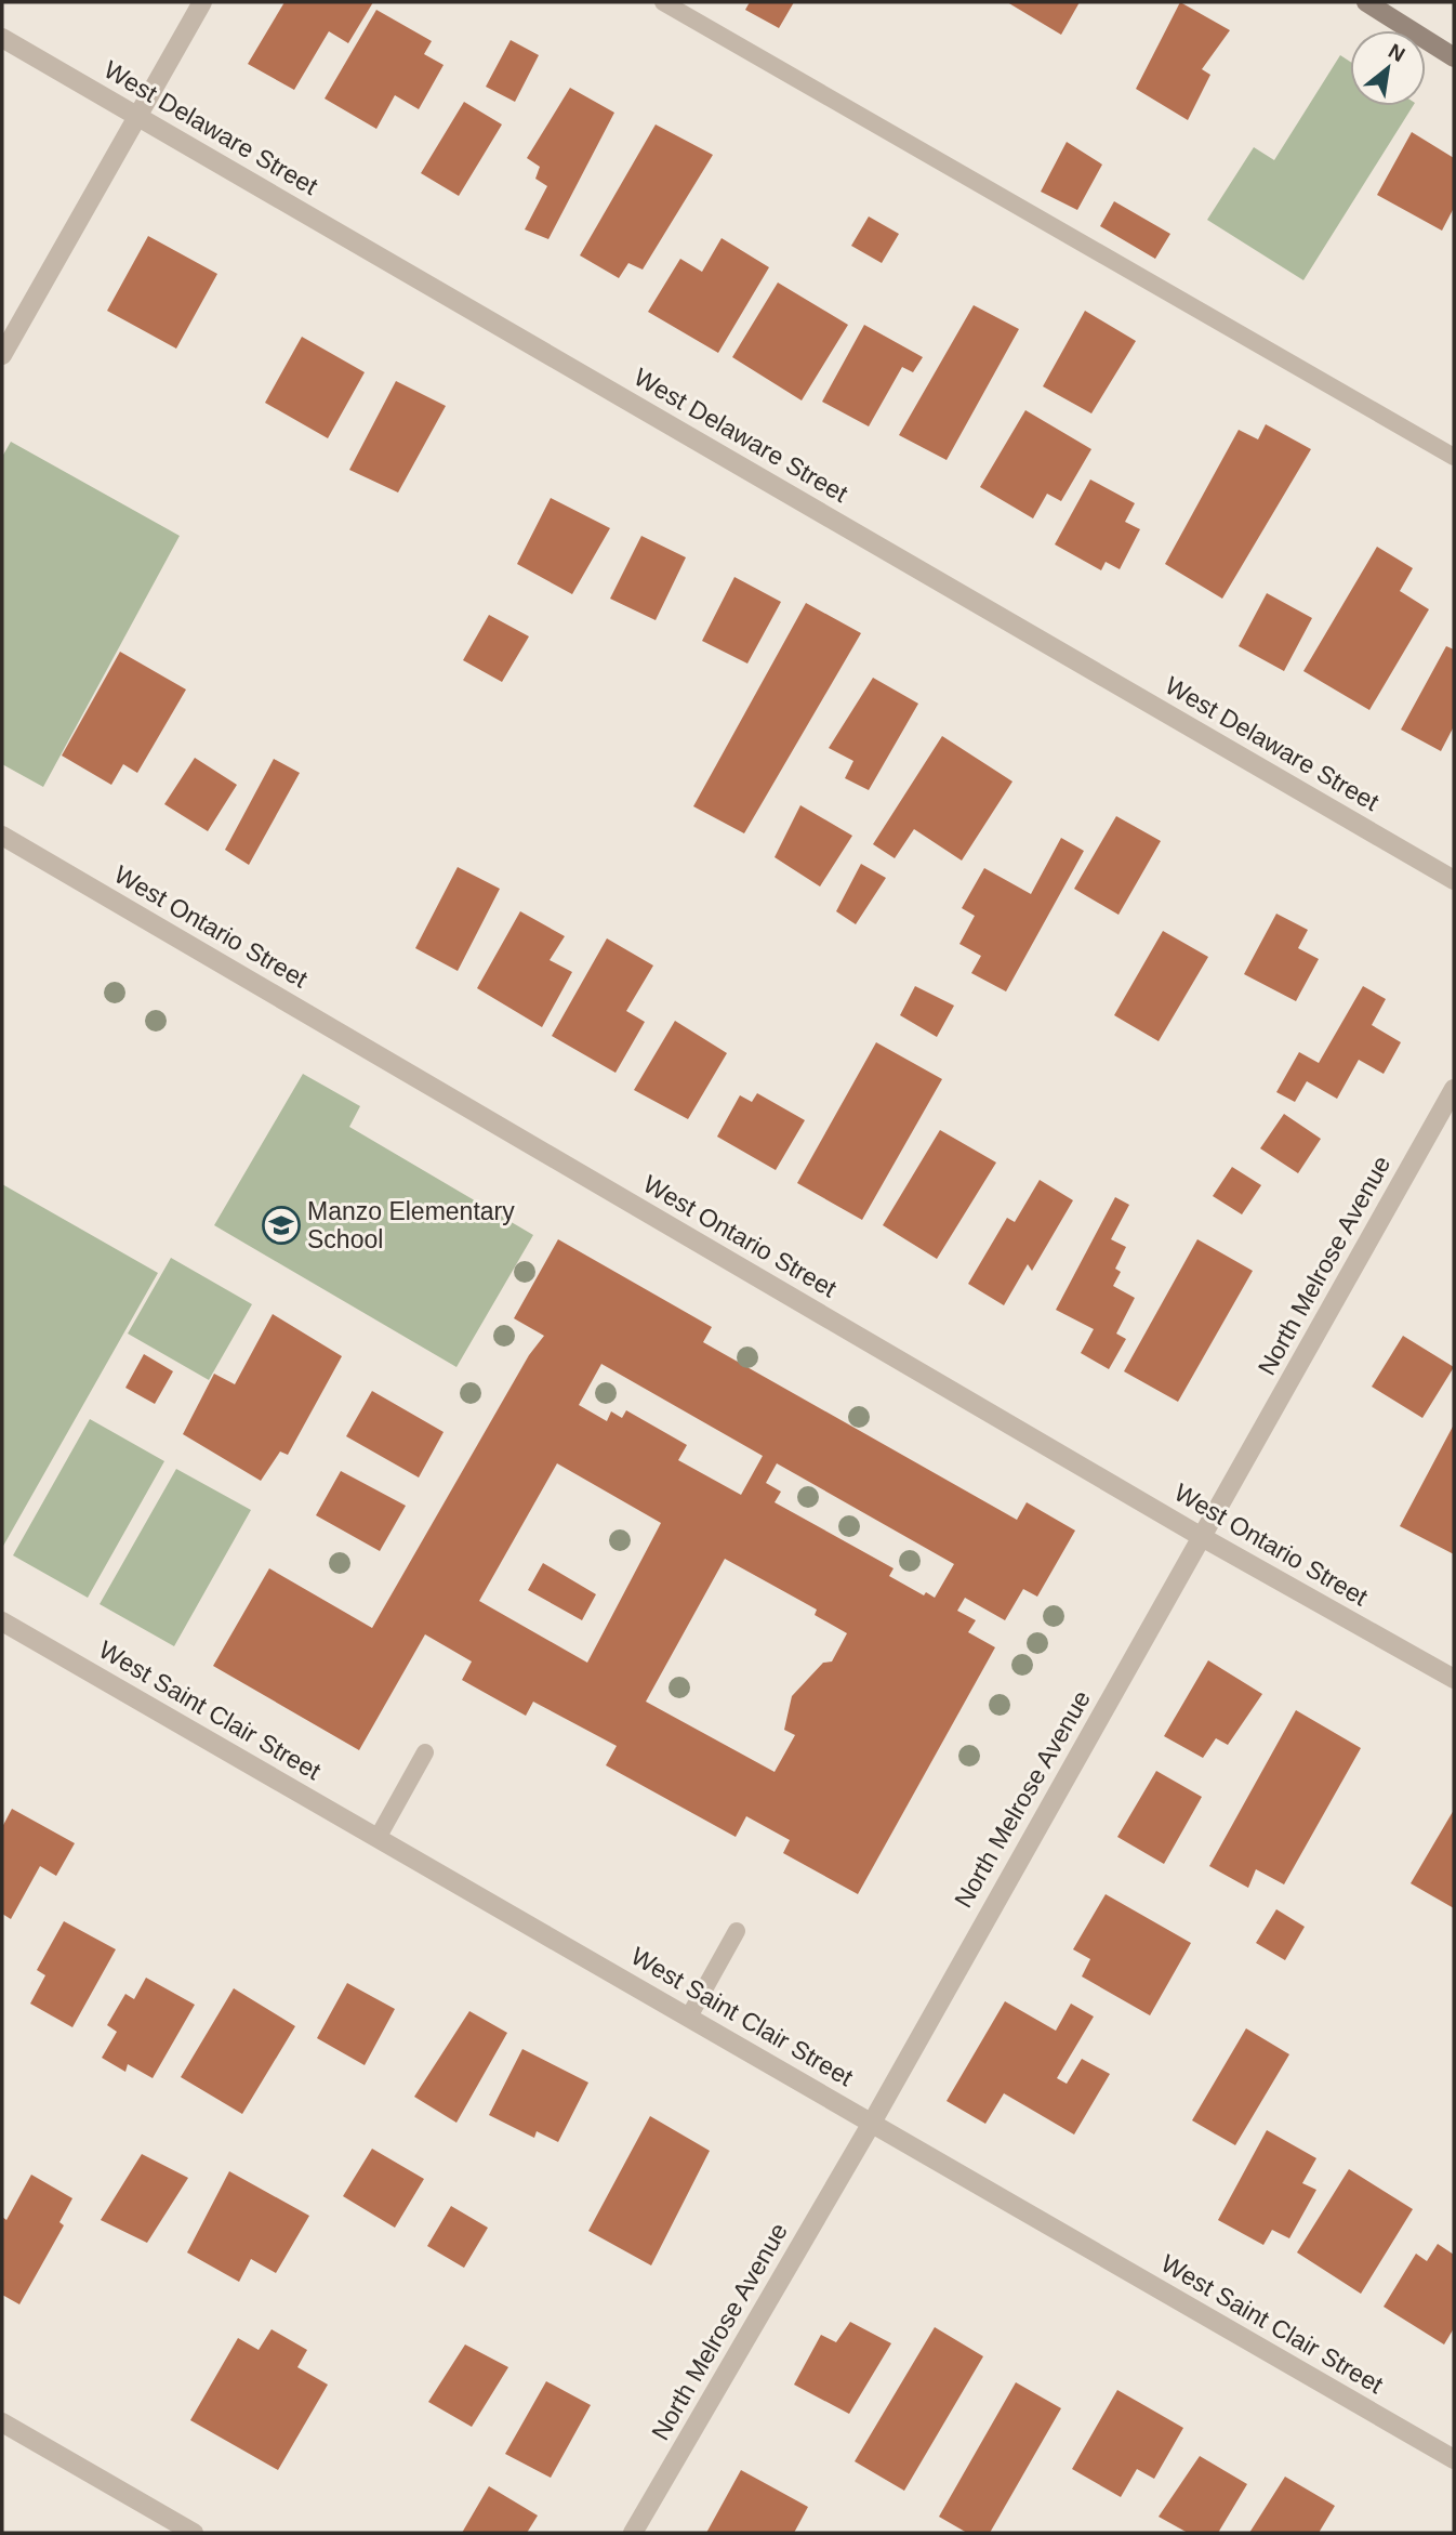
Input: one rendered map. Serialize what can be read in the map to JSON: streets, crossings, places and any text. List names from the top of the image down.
{
  "streets": {
    "street": [
      "West Delaware Street",
      "West Ontario Street",
      "North Melrose Avenue",
      "West Saint Clair Street"
    ]
  },
  "crossings": [
    ["West Ontario Street", "North Melrose Avenue"],
    ["North Melrose Avenue", "West Saint Clair Street"]
  ],
  "places": {
    "school or university": ["Manzo Elementary School"]
  },
  "north": "top right"
}
